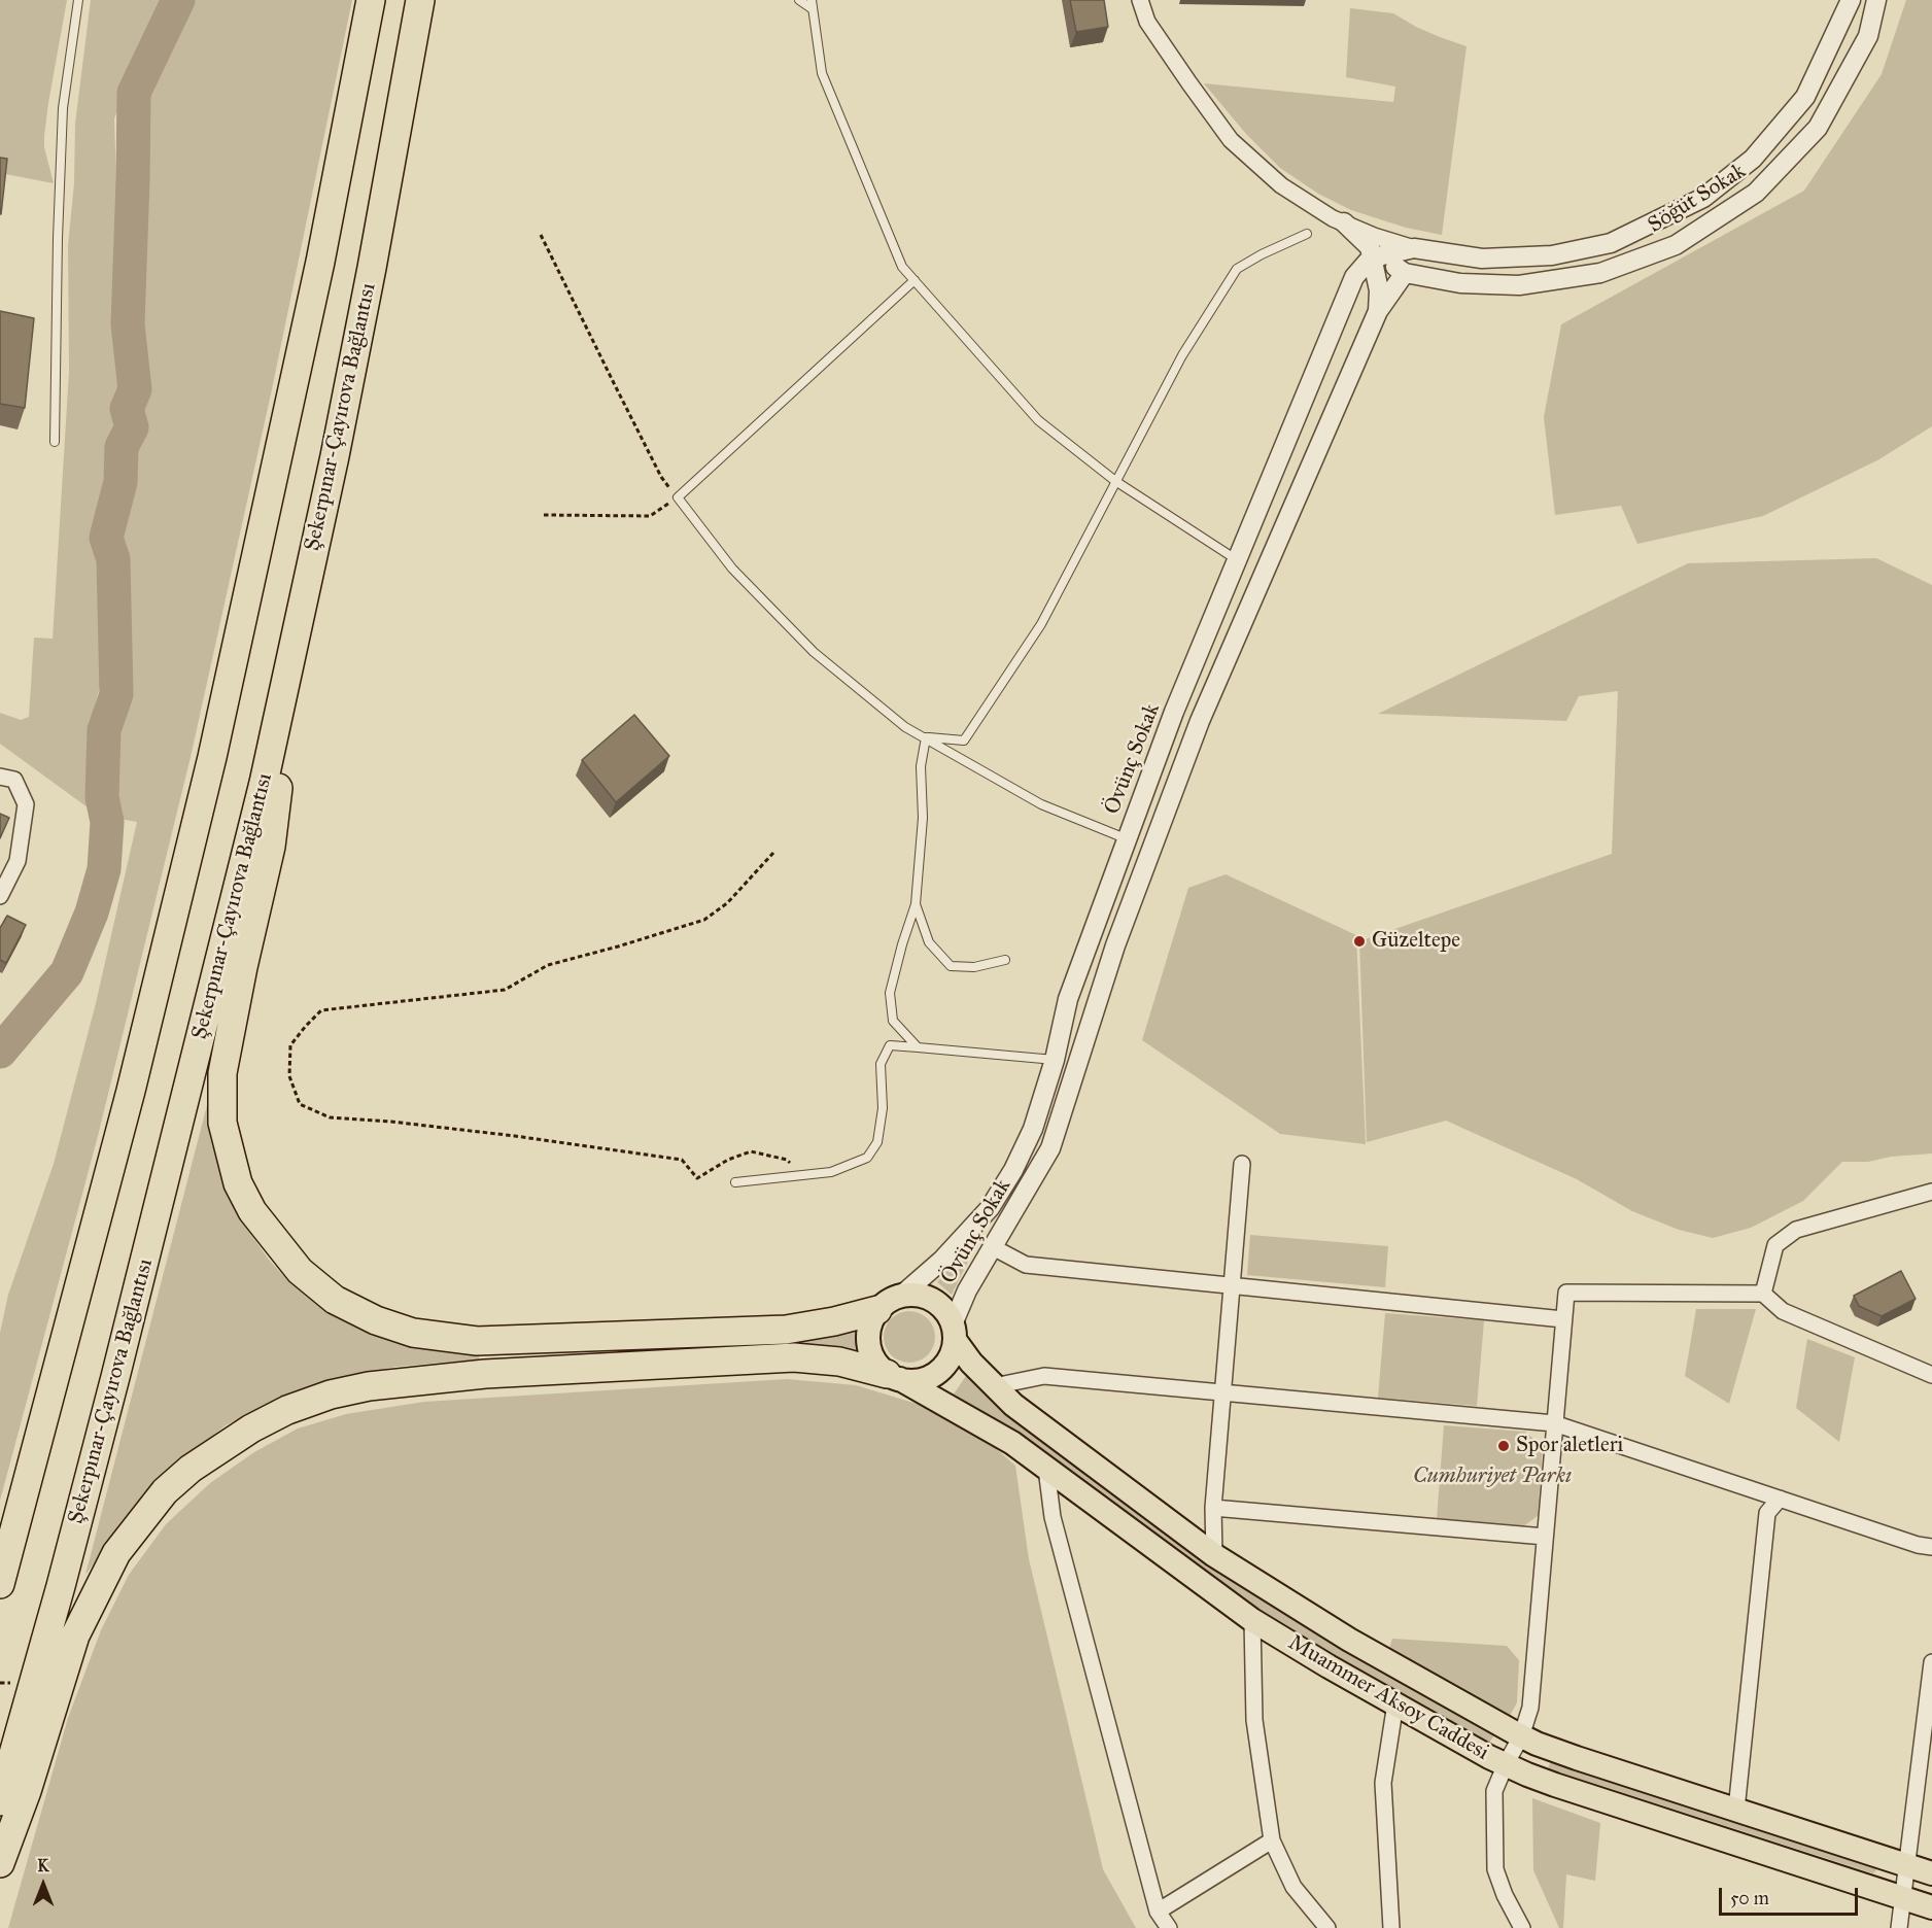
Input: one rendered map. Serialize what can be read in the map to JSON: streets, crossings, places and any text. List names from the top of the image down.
{
  "streets": {
    "highway": ["Şekerpınar-Çayırova Bağlantısı"],
    "main road": ["Muammer Aksoy Caddesi"],
    "street": ["Söğüt Sokak", "Övünç Sokak"]
  },
  "crossings": [
    ["Söğüt Sokak", "Övünç Sokak"],
    ["Övünç Sokak", "Muammer Aksoy Caddesi"]
  ],
  "parks": ["Cumhuriyet Parkı"],
  "places": ["Güzeltepe", "Spor aletleri"],
  "scale_bar": "50 m",
  "north": "top"
}
